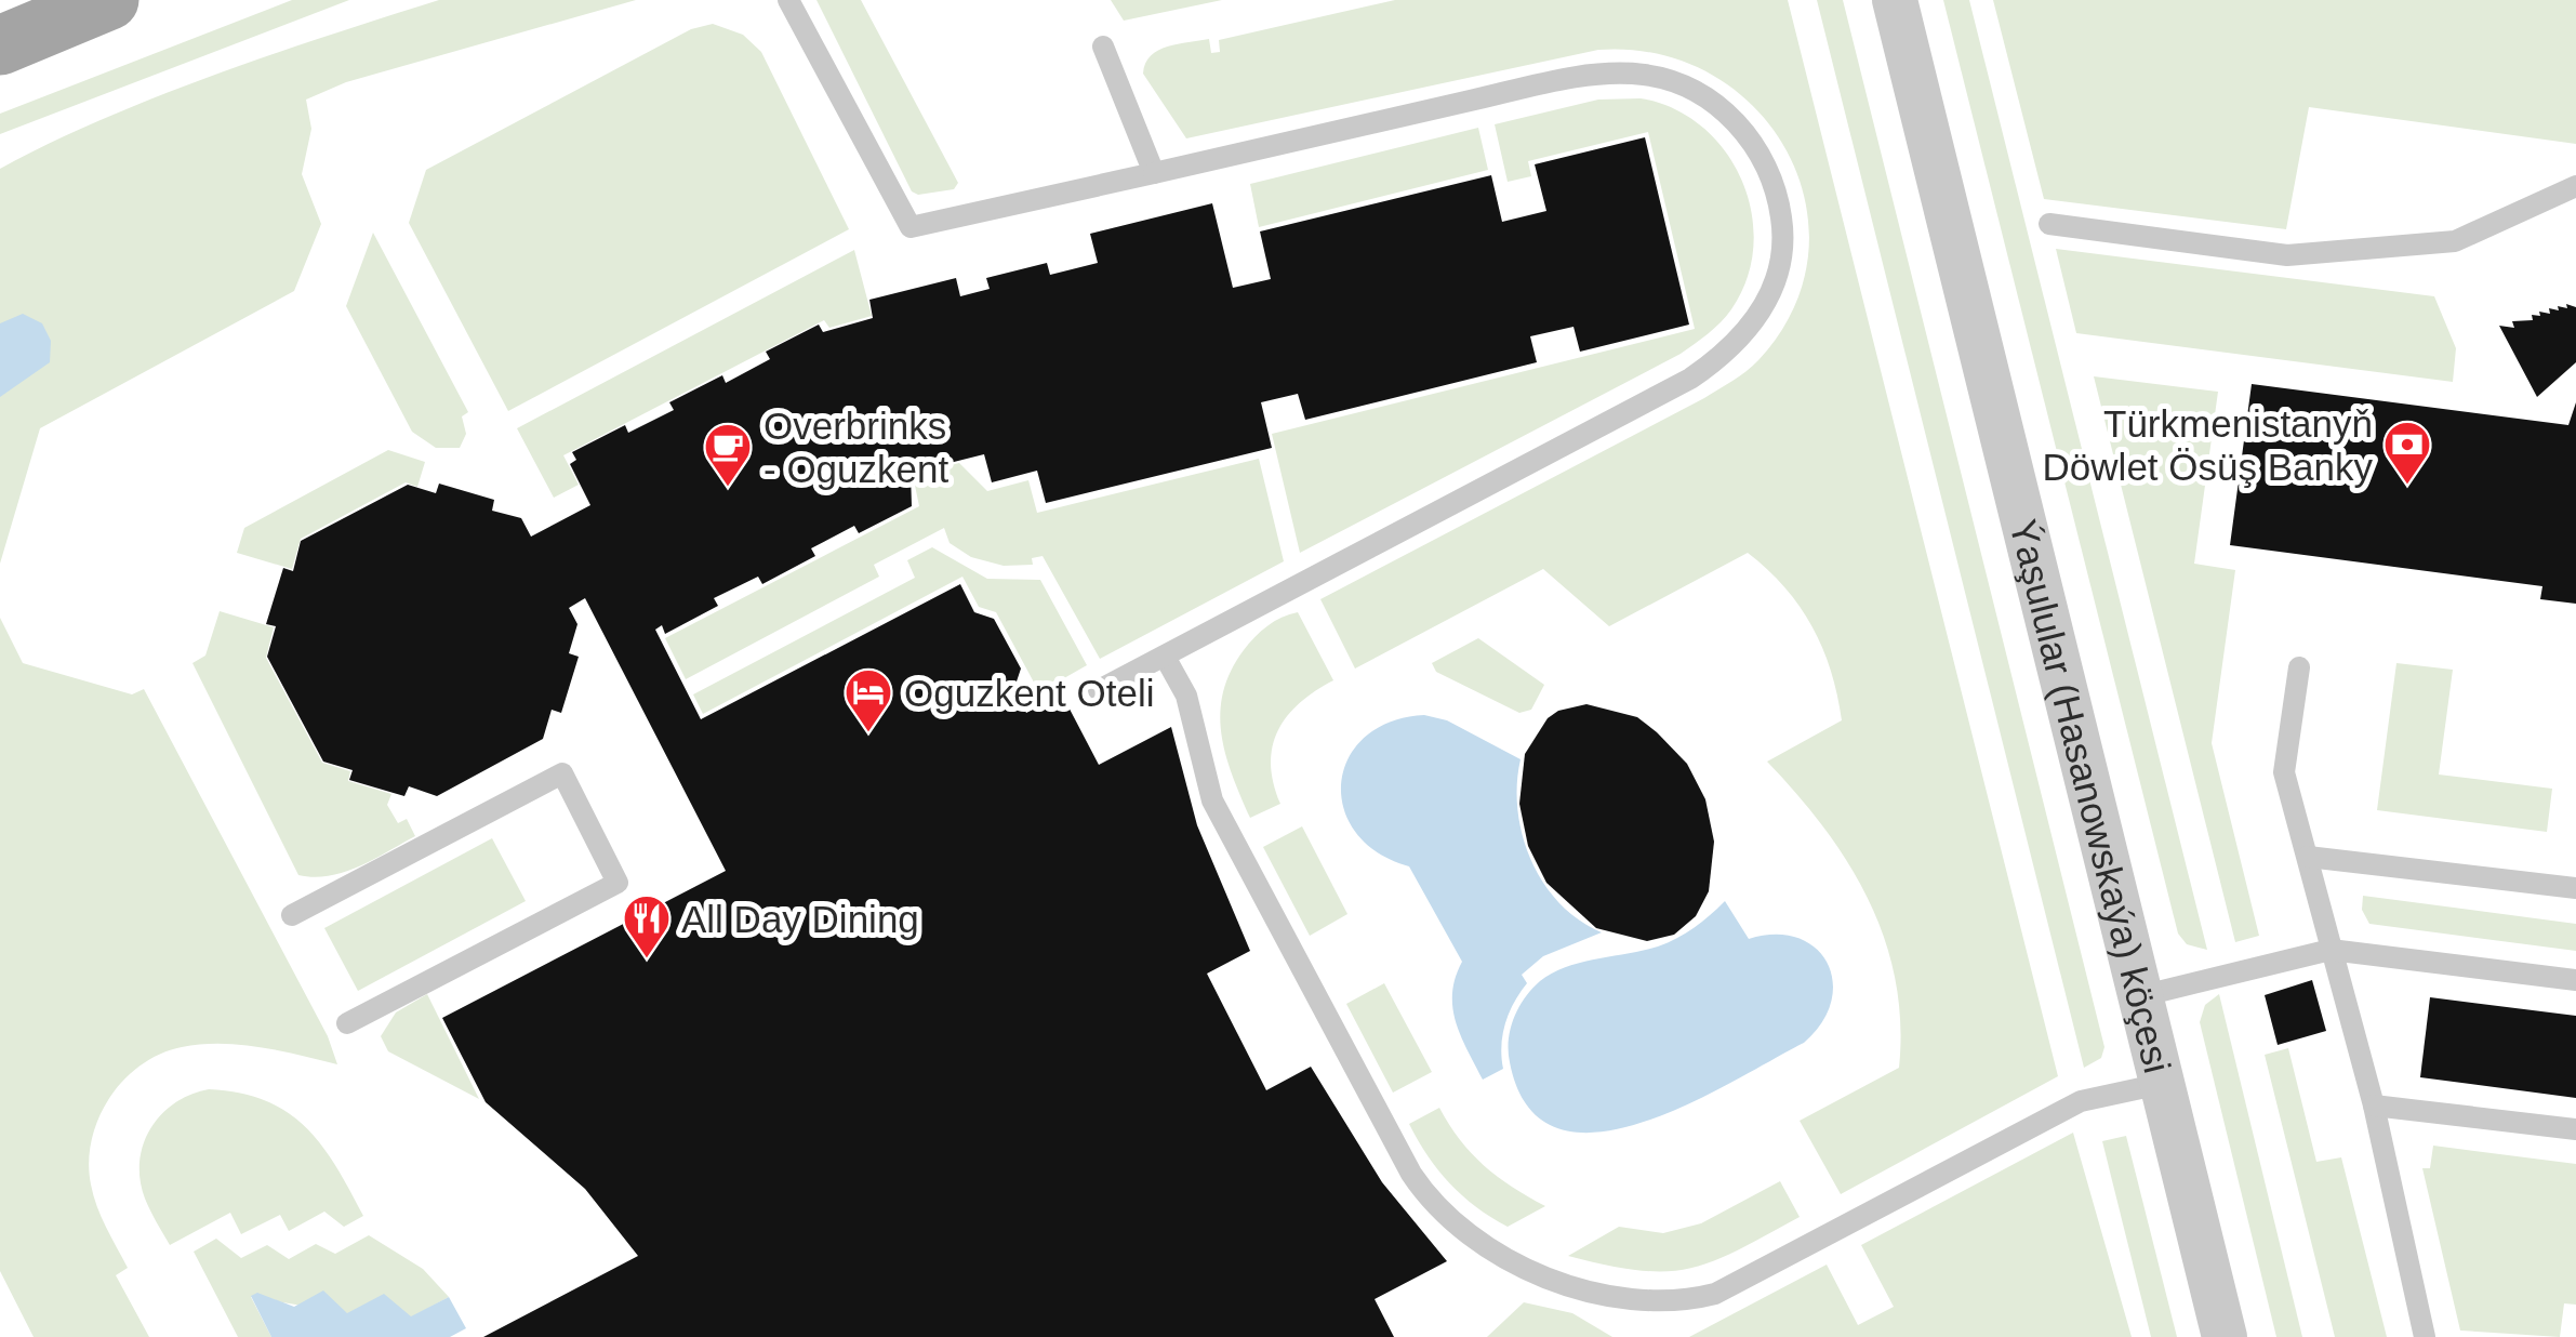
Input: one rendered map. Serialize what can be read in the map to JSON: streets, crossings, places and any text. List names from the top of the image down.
{
  "streets": {
    "street": ["Ýaşulular (Hasanowskaýa) köçesi"]
  },
  "places": {
    "bank": ["Türkmenistanyň Döwlet Ösüş Banky"],
    "cafe": ["Overbrinks - Oguzkent"],
    "hotel": ["Oguzkent Oteli"],
    "restaurant": ["All Day Dining"]
  }
}
